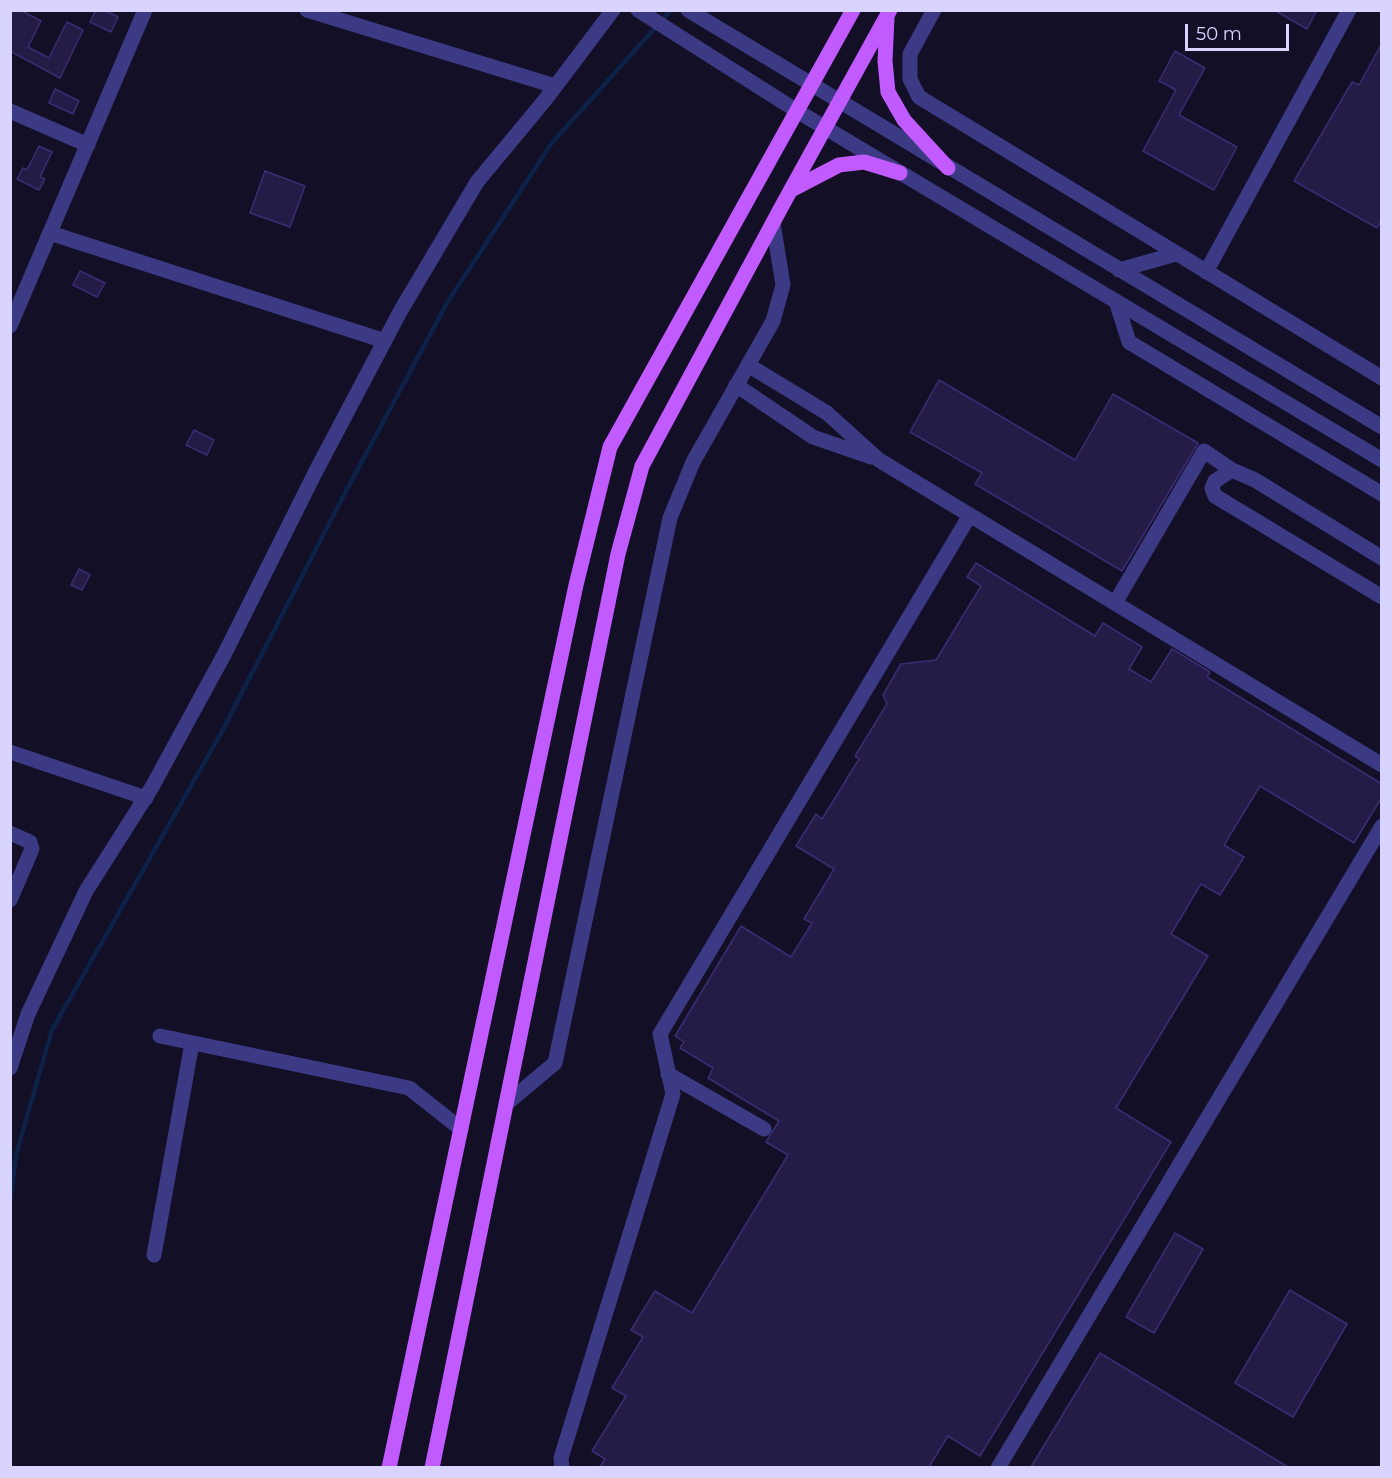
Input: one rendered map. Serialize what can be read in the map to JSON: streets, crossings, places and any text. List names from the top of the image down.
{
  "scale_bar": "50 m"
}
